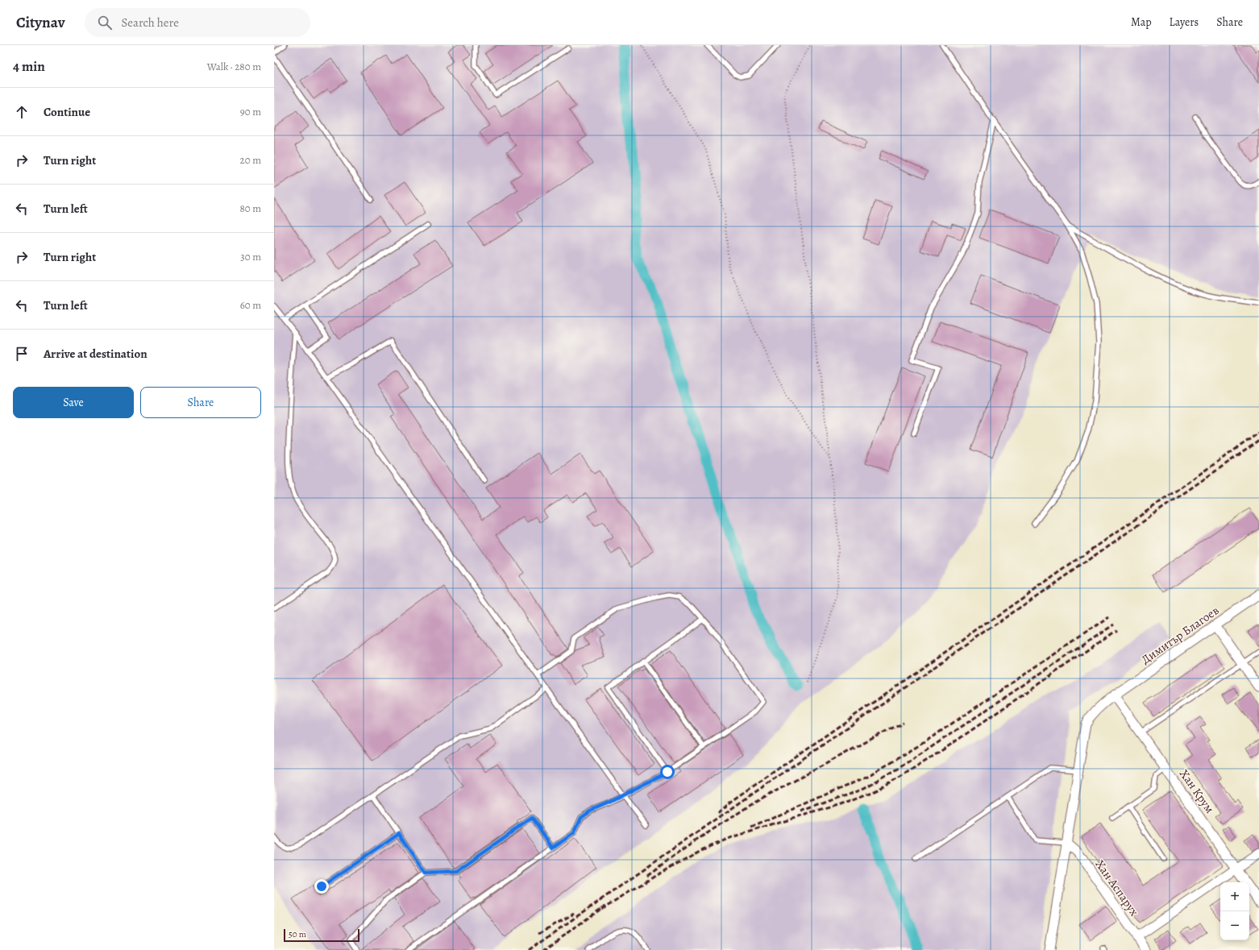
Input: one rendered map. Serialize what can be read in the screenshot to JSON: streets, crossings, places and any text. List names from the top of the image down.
{
  "streets": {
    "street": ["Димитър Благоев", "Хан Крум", "Хан Аспарух"]
  },
  "crossings": [
    ["Димитър Благоев", "Хан Крум"],
    ["Димитър Благоев", "Хан Аспарух"]
  ],
  "scale_bar": "50 m",
  "page": {
    "header": "Citynav",
    "search": "Search here",
    "nav": ["Map", "Layers", "Share"],
    "heading": ["4 min", "Walk · 280 m"],
    "list": [
      ["Continue", "90 m"],
      ["Turn right", "20 m"],
      ["Turn left", "80 m"],
      ["Turn right", "30 m"],
      ["Turn left", "60 m"],
      "Arrive at destination"
    ],
    "buttons": ["Save", "Share"],
    "map_buttons": ["+", "−"],
    "scale": "50 m"
  }
}
